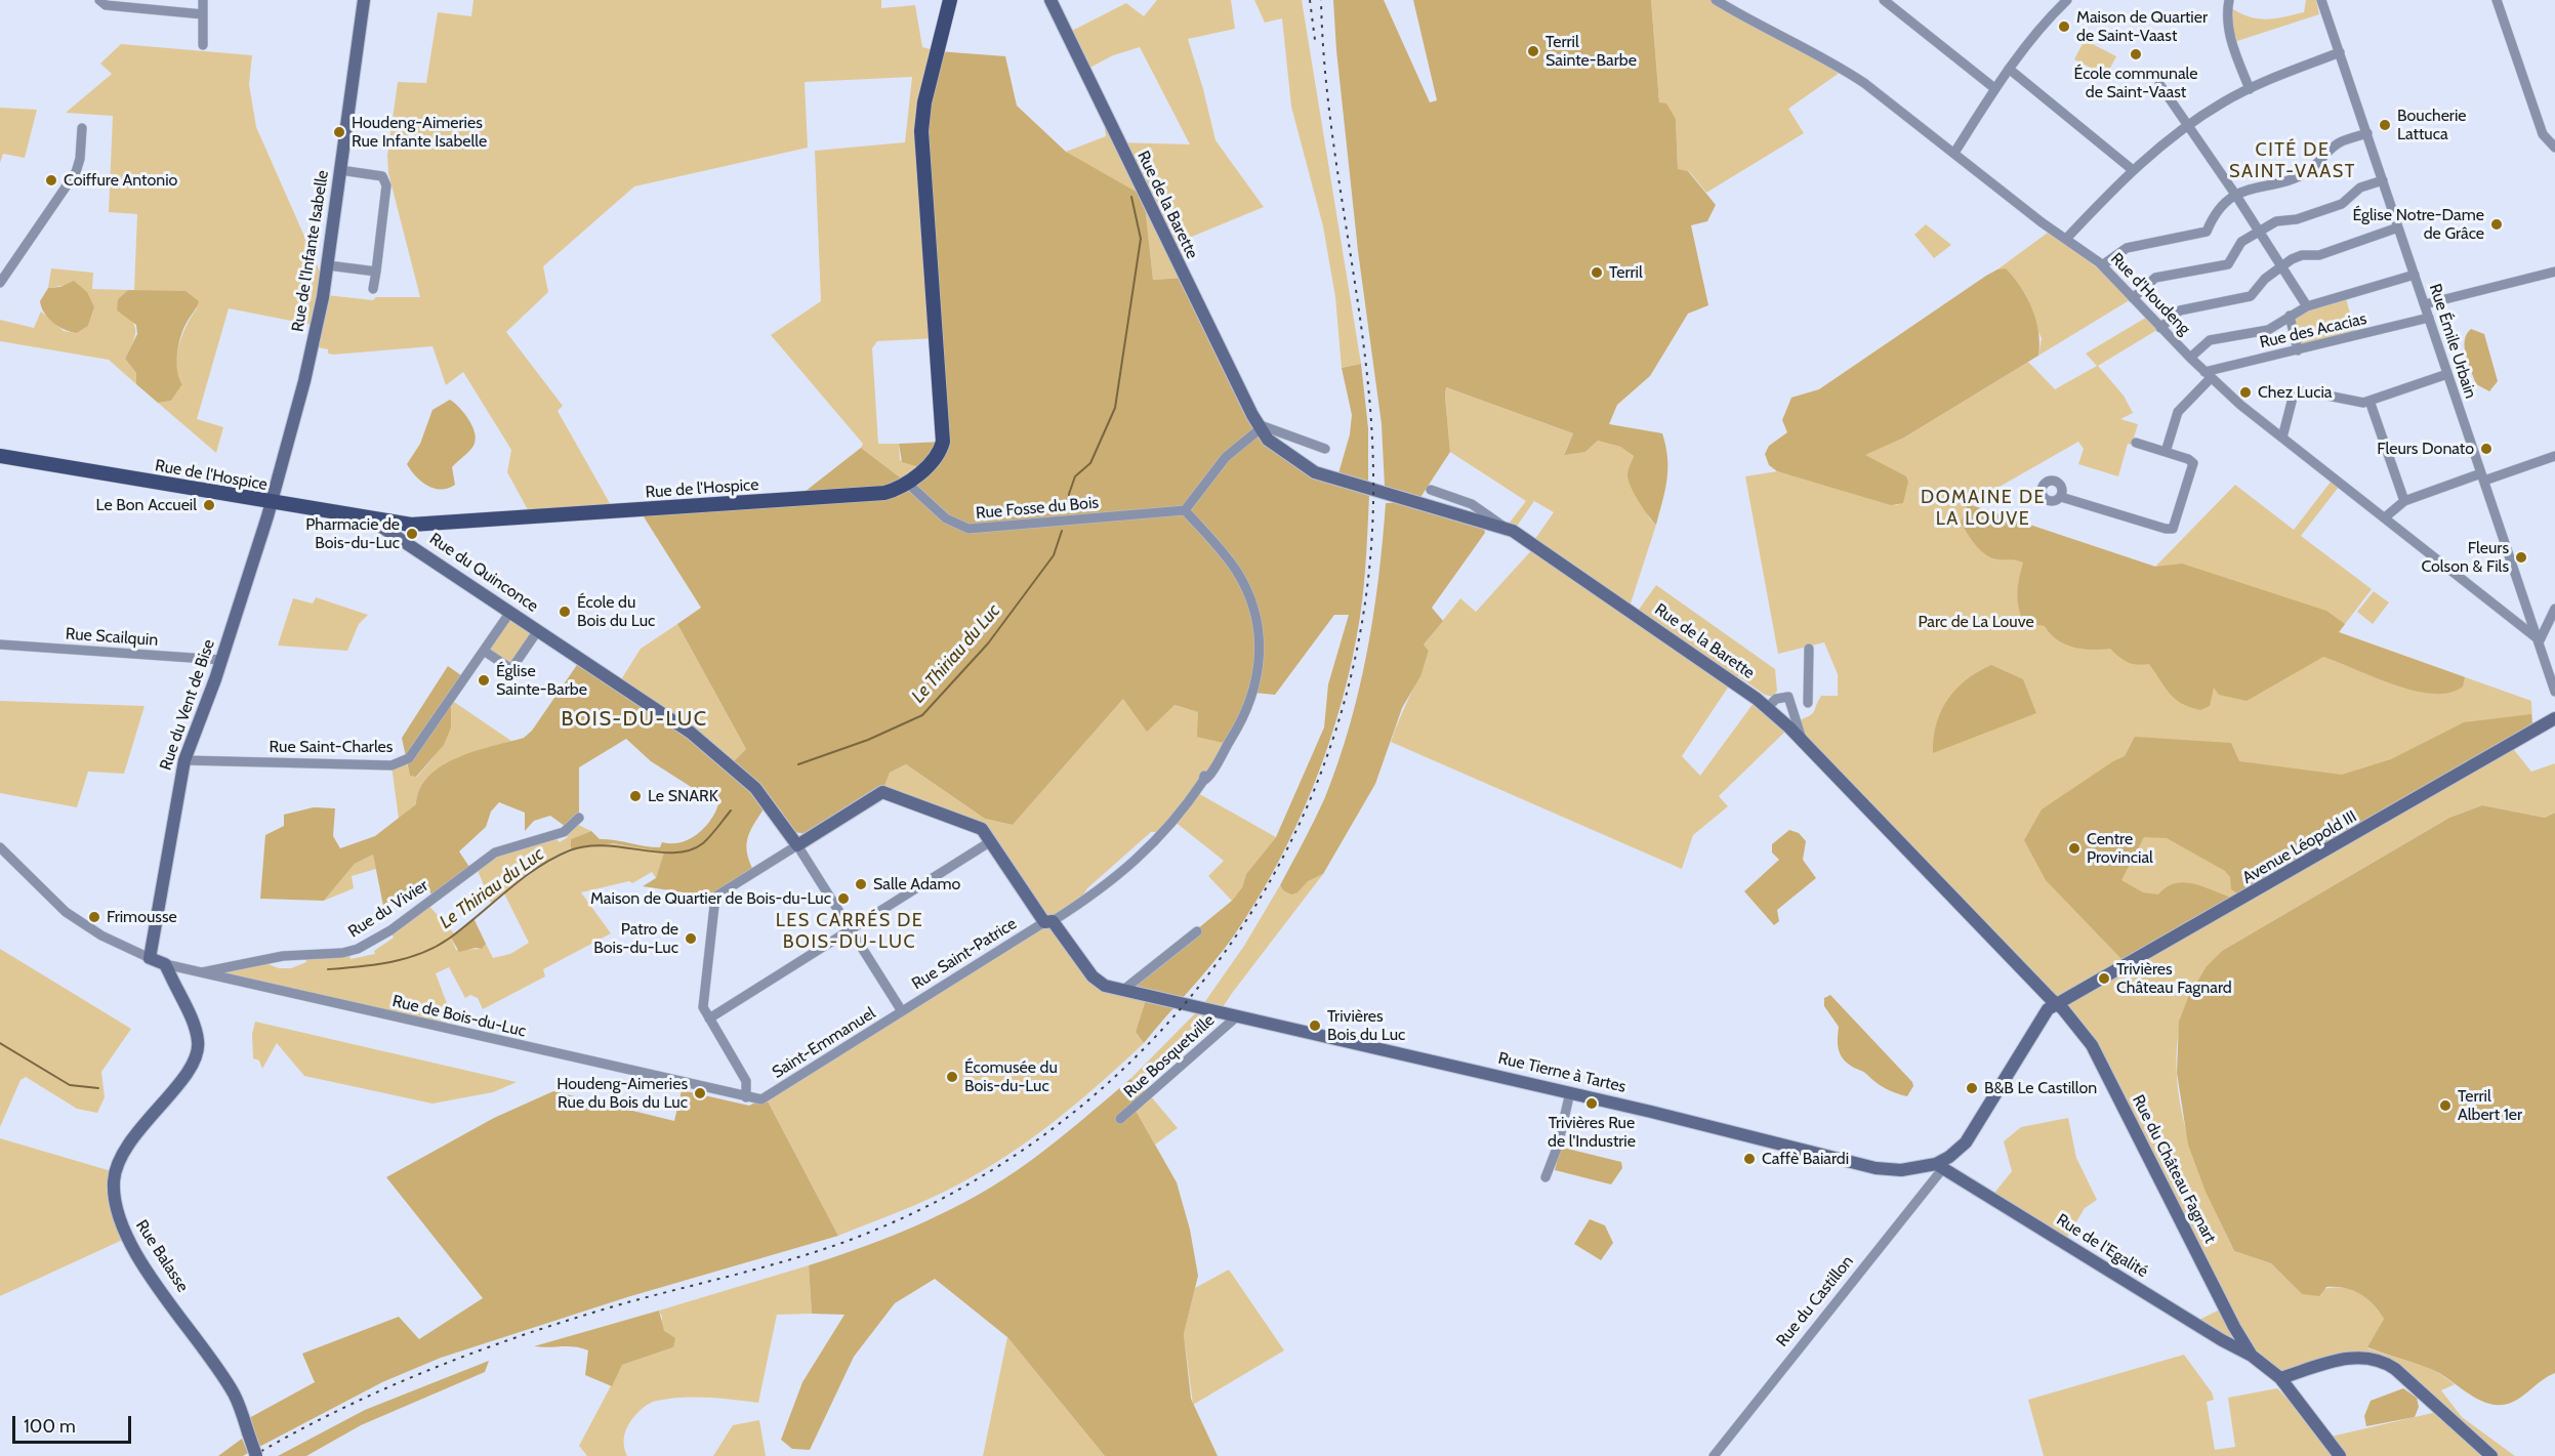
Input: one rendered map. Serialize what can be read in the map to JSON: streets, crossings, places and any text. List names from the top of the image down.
{
  "streets": {
    "main road": ["Rue de l'Hospice"],
    "street": [
      "Rue de la Barette",
      "Rue de l'Infante Isabelle",
      "Rue d'Houdeng",
      "Rue des Acacias",
      "Rue Émile Urbain",
      "Rue Fosse du Bois",
      "Rue du Quinconce",
      "Rue Scailquin",
      "Rue du Vent de Bise",
      "Rue Saint-Charles",
      "Avenue Léopold III",
      "Rue du Vivier",
      "Rue Saint-Patrice",
      "Rue de Bois-du-Luc",
      "Saint-Emmanuel",
      "Rue Bosquetville",
      "Rue Tierne à Tartes",
      "Rue du Château Fagnart",
      "Rue de l'Egalité",
      "Rue Balasse",
      "Rue du Castillon"
    ]
  },
  "crossings": [
    ["Rue de la Barette", "Avenue Léopold III"],
    ["Rue de la Barette", "Rue du Château Fagnart"],
    ["Rue de la Barette", "Rue du Castillon"],
    ["Rue de l'Infante Isabelle", "Rue de l'Hospice"],
    ["Rue de l'Infante Isabelle", "Rue du Vent de Bise"],
    ["Rue d'Houdeng", "Rue des Acacias"],
    ["Rue d'Houdeng", "Rue Émile Urbain"],
    ["Rue des Acacias", "Rue Émile Urbain"],
    ["Rue de l'Hospice", "Rue Fosse du Bois"],
    ["Rue de l'Hospice", "Rue du Quinconce"],
    ["Rue de l'Hospice", "Rue du Vent de Bise"],
    ["Rue Fosse du Bois", "Rue Saint-Patrice"],
    ["Rue du Quinconce", "Rue Saint-Charles"],
    ["Rue Scailquin", "Rue du Vent de Bise"],
    ["Rue du Vent de Bise", "Rue Saint-Charles"],
    ["Avenue Léopold III", "Rue du Château Fagnart"],
    ["Avenue Léopold III", "Rue du Castillon"],
    ["Rue du Vivier", "Rue de Bois-du-Luc"],
    ["Rue Saint-Patrice", "Saint-Emmanuel"],
    ["Rue Saint-Patrice", "Rue Tierne à Tartes"],
    ["Rue de Bois-du-Luc", "Saint-Emmanuel"],
    ["Rue de Bois-du-Luc", "Rue Balasse"],
    ["Rue Bosquetville", "Rue Tierne à Tartes"],
    ["Rue Tierne à Tartes", "Rue de l'Egalité"],
    ["Rue Tierne à Tartes", "Rue du Castillon"],
    ["Rue du Château Fagnart", "Rue de l'Egalité"],
    ["Rue du Château Fagnart", "Rue du Castillon"],
    ["Rue de l'Egalité", "Rue du Castillon"]
  ],
  "districts": [
    "CITÉ DE SAINT-VAAST",
    "DOMAINE DE LA LOUVE",
    "BOIS-DU-LUC",
    "LES CARRÉS DE BOIS-DU-LUC"
  ],
  "water": ["Le Thiriau du Luc"],
  "parks": ["Parc de La Louve"],
  "places": [
    "Maison de Quartier de Saint-Vaast",
    "Terril Sainte-Barbe",
    "École communale de Saint-Vaast",
    "Boucherie Lattuca",
    "Houdeng-Aimeries Rue Infante Isabelle",
    "Coiffure Antonio",
    "Église Notre-Dame de Grâce",
    "Terril",
    "Chez Lucia",
    "Fleurs Donato",
    "Le Bon Accueil",
    "Pharmacie de Bois-du-Luc",
    "Fleurs Colson & Fils",
    "École du Bois du Luc",
    "Église Sainte-Barbe",
    "Le SNARK",
    "Centre Provincial",
    "Salle Adamo",
    "Maison de Quartier de Bois-du-Luc",
    "Frimousse",
    "Patro de Bois-du-Luc",
    "Trivières Château Fagnard",
    "Trivières Bois du Luc",
    "Écomusée du Bois-du-Luc",
    "B&B Le Castillon",
    "Houdeng-Aimeries Rue du Bois du Luc",
    "Trivières Rue de l'Industrie",
    "Terril Albert 1er",
    "Caffè Baiardi"
  ],
  "scale_bar": "100 m"
}
